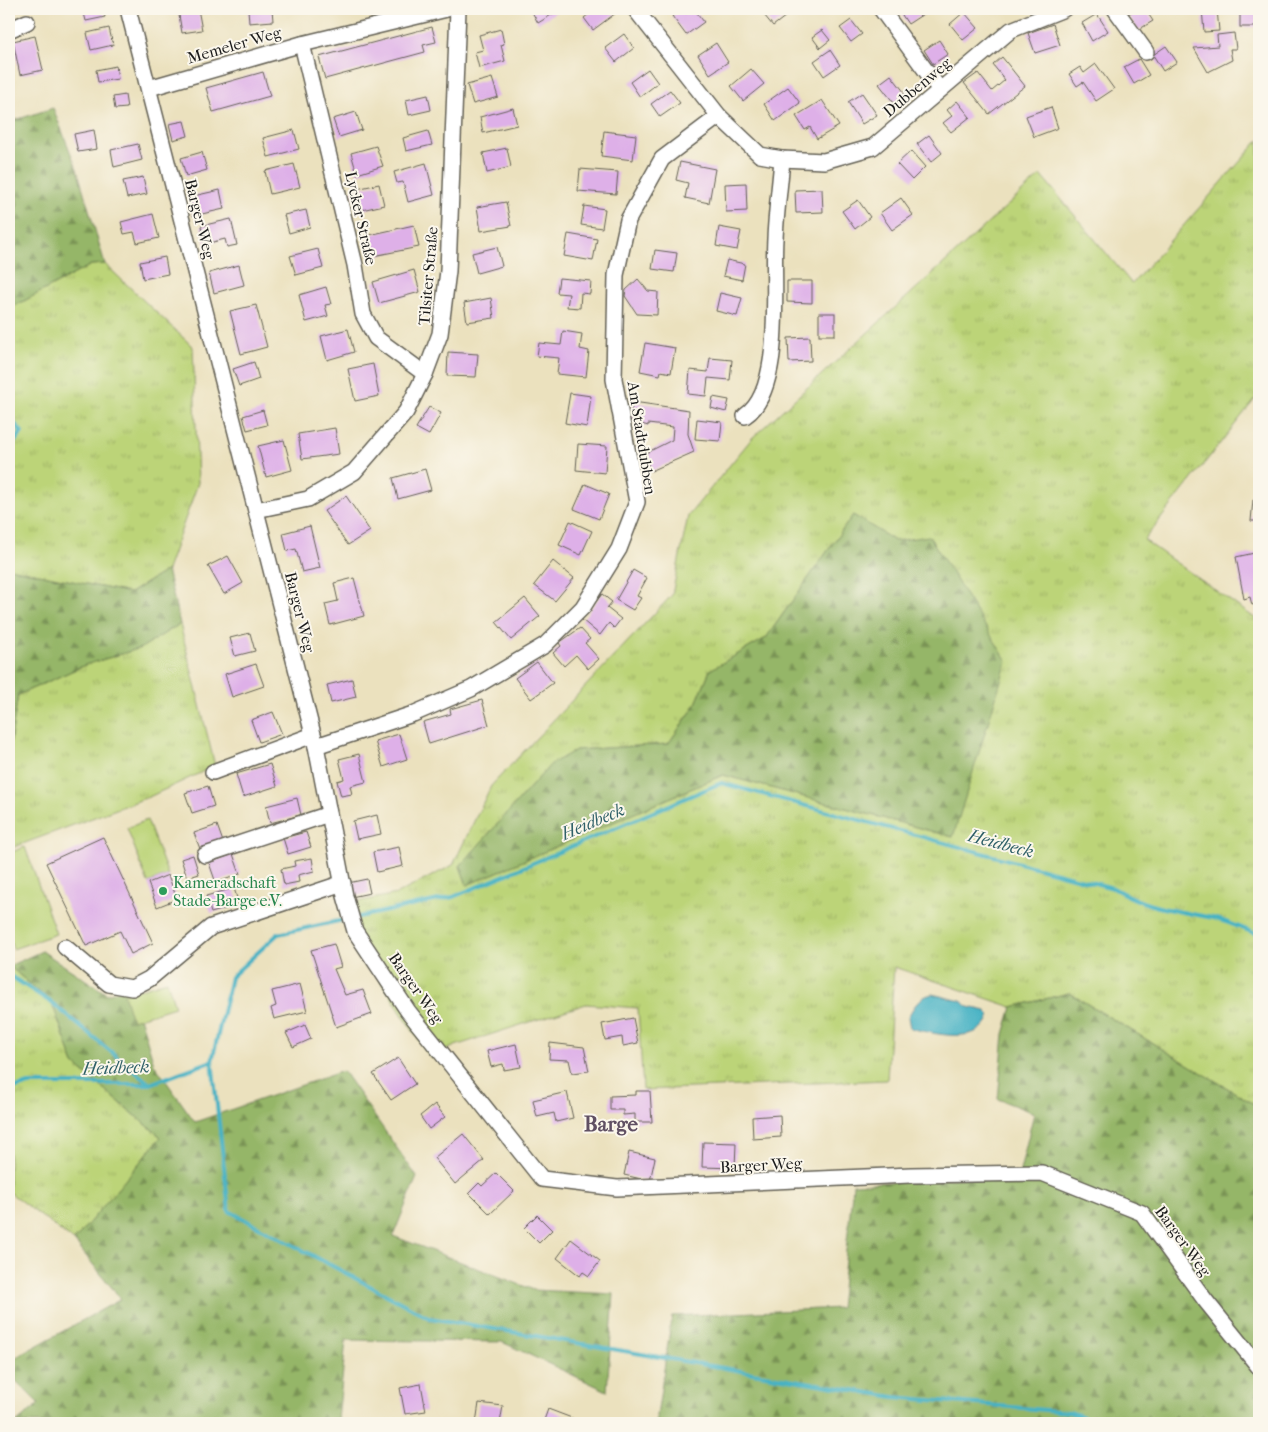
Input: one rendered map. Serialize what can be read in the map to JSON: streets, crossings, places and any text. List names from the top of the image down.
{
  "streets": {
    "street": [
      "Memeler Weg",
      "Dubbenweg",
      "Lycker Straße",
      "Barger Weg",
      "Tilsiter Straße",
      "Am Stadtdubben"
    ]
  },
  "crossings": [
    ["Memeler Weg", "Lycker Straße"],
    ["Memeler Weg", "Barger Weg"],
    ["Dubbenweg", "Am Stadtdubben"],
    ["Lycker Straße", "Tilsiter Straße"],
    ["Barger Weg", "Tilsiter Straße"],
    ["Barger Weg", "Am Stadtdubben"]
  ],
  "districts": ["Barge"],
  "water": ["Heidbeck"],
  "places": ["Kameradschaft Stade-Barge e.V."]
}
